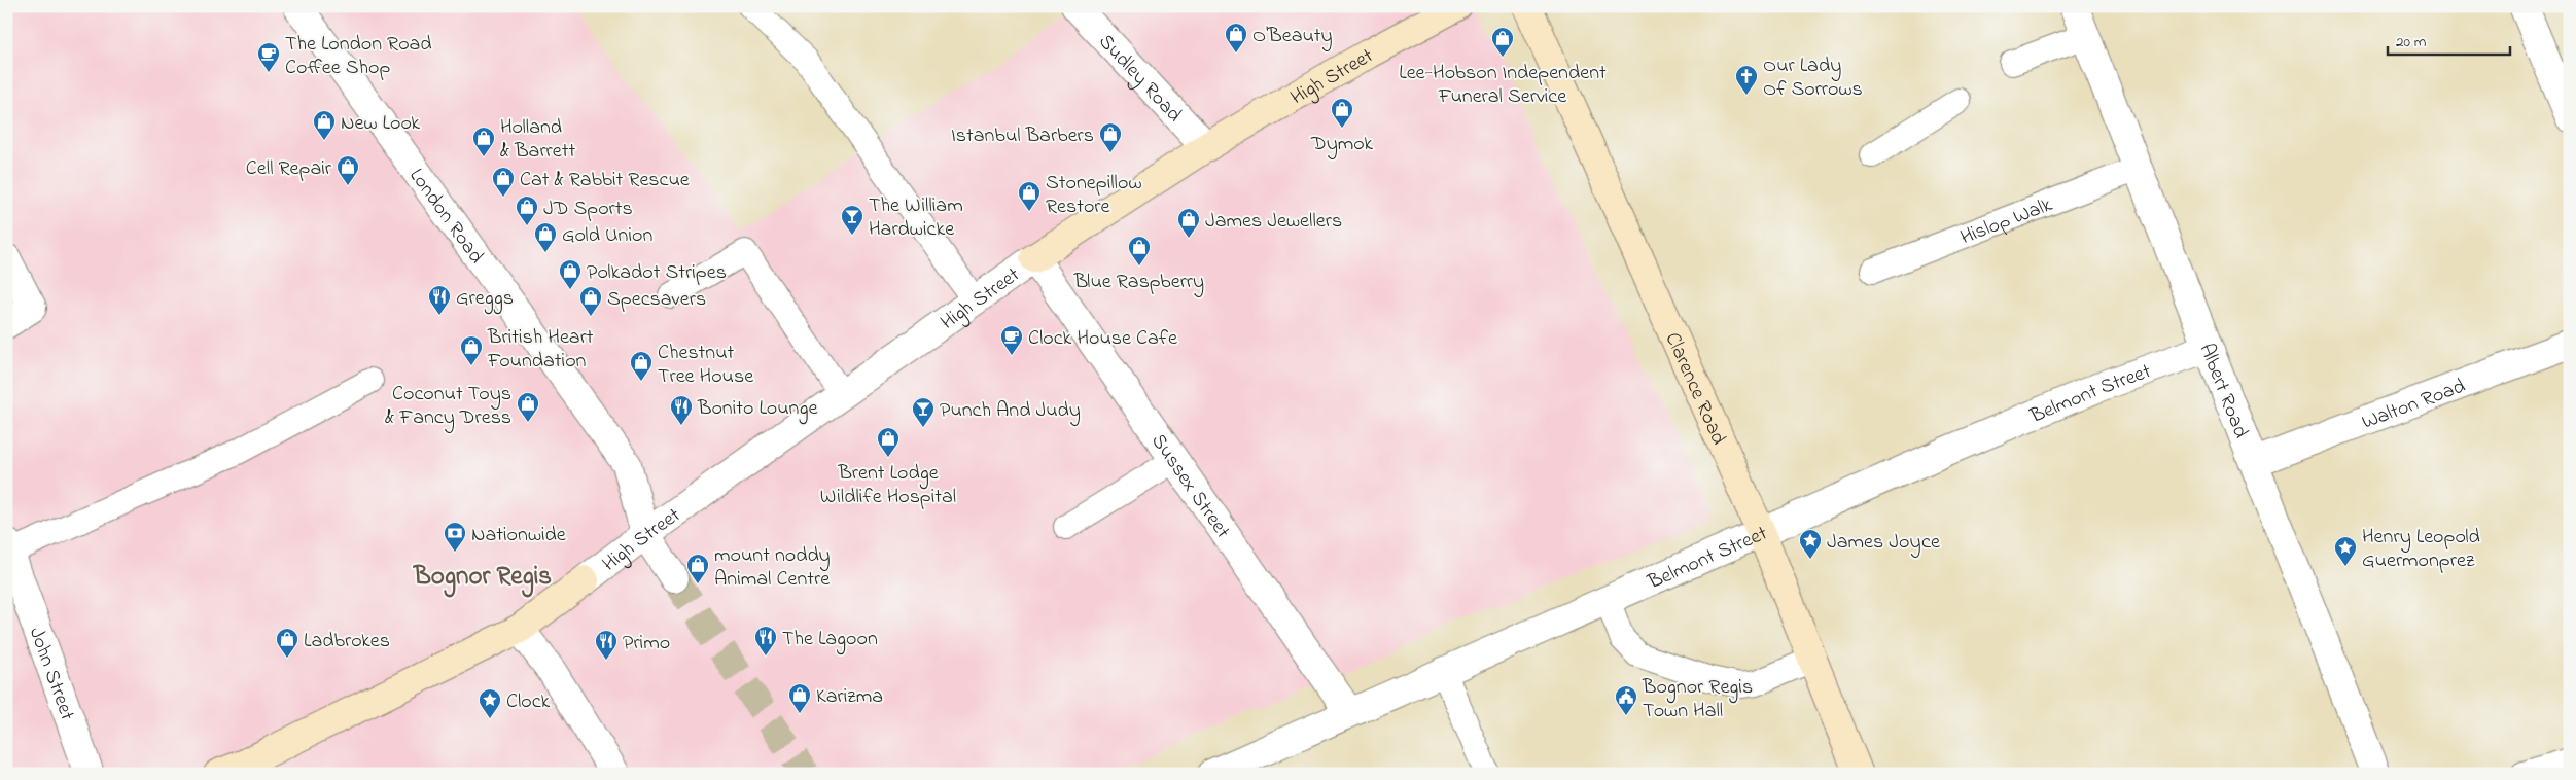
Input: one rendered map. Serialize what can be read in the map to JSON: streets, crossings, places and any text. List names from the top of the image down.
{
  "streets": {
    "street": [
      "High Street",
      "Sudley Road",
      "London Road",
      "Clarence Road",
      "Albert Road",
      "Belmont Street",
      "Walton Road",
      "Sussex Street",
      "John Street"
    ],
    "lane": ["Hislop Walk"]
  },
  "crossings": [
    ["High Street", "Sudley Road"],
    ["High Street", "London Road"],
    ["High Street", "Sussex Street"],
    ["Hislop Walk", "Albert Road"],
    ["Clarence Road", "Belmont Street"],
    ["Albert Road", "Belmont Street"],
    ["Albert Road", "Walton Road"],
    ["Belmont Street", "Sussex Street"]
  ],
  "districts": ["Bognor Regis"],
  "places": {
    "shop": [
      "O'Beauty",
      "Lee-Hobson Independent Funeral Service",
      "Dymok",
      "New Look",
      "Istanbul Barbers",
      "Holland & Barrett",
      "Cell Repair",
      "Cat & Rabbit Rescue",
      "Stonepillow Restore",
      "JD Sports",
      "James Jewellers",
      "Gold Union",
      "Blue Raspberry",
      "Polkadot Stripes",
      "Specsavers",
      "British Heart Foundation",
      "Chestnut Tree House",
      "Coconut Toys & Fancy Dress",
      "Brent Lodge Wildlife Hospital",
      "mount noddy Animal Centre",
      "Ladbrokes",
      "Karizma"
    ],
    "cafe": ["The London Road Coffee Shop", "Clock House Cafe"],
    "church": ["Our Lady Of Sorrows"],
    "bar": ["The William Hardwicke", "Punch And Judy"],
    "restaurant": [
      "Greggs",
      "Bonito Lounge",
      "The Lagoon",
      "Primo"
    ],
    "bank": ["Nationwide"],
    "place": ["James Joyce", "Henry Leopold Guermonprez", "Clock"],
    "public building": ["Bognor Regis Town Hall"]
  },
  "scale_bar": "20 m"
}
